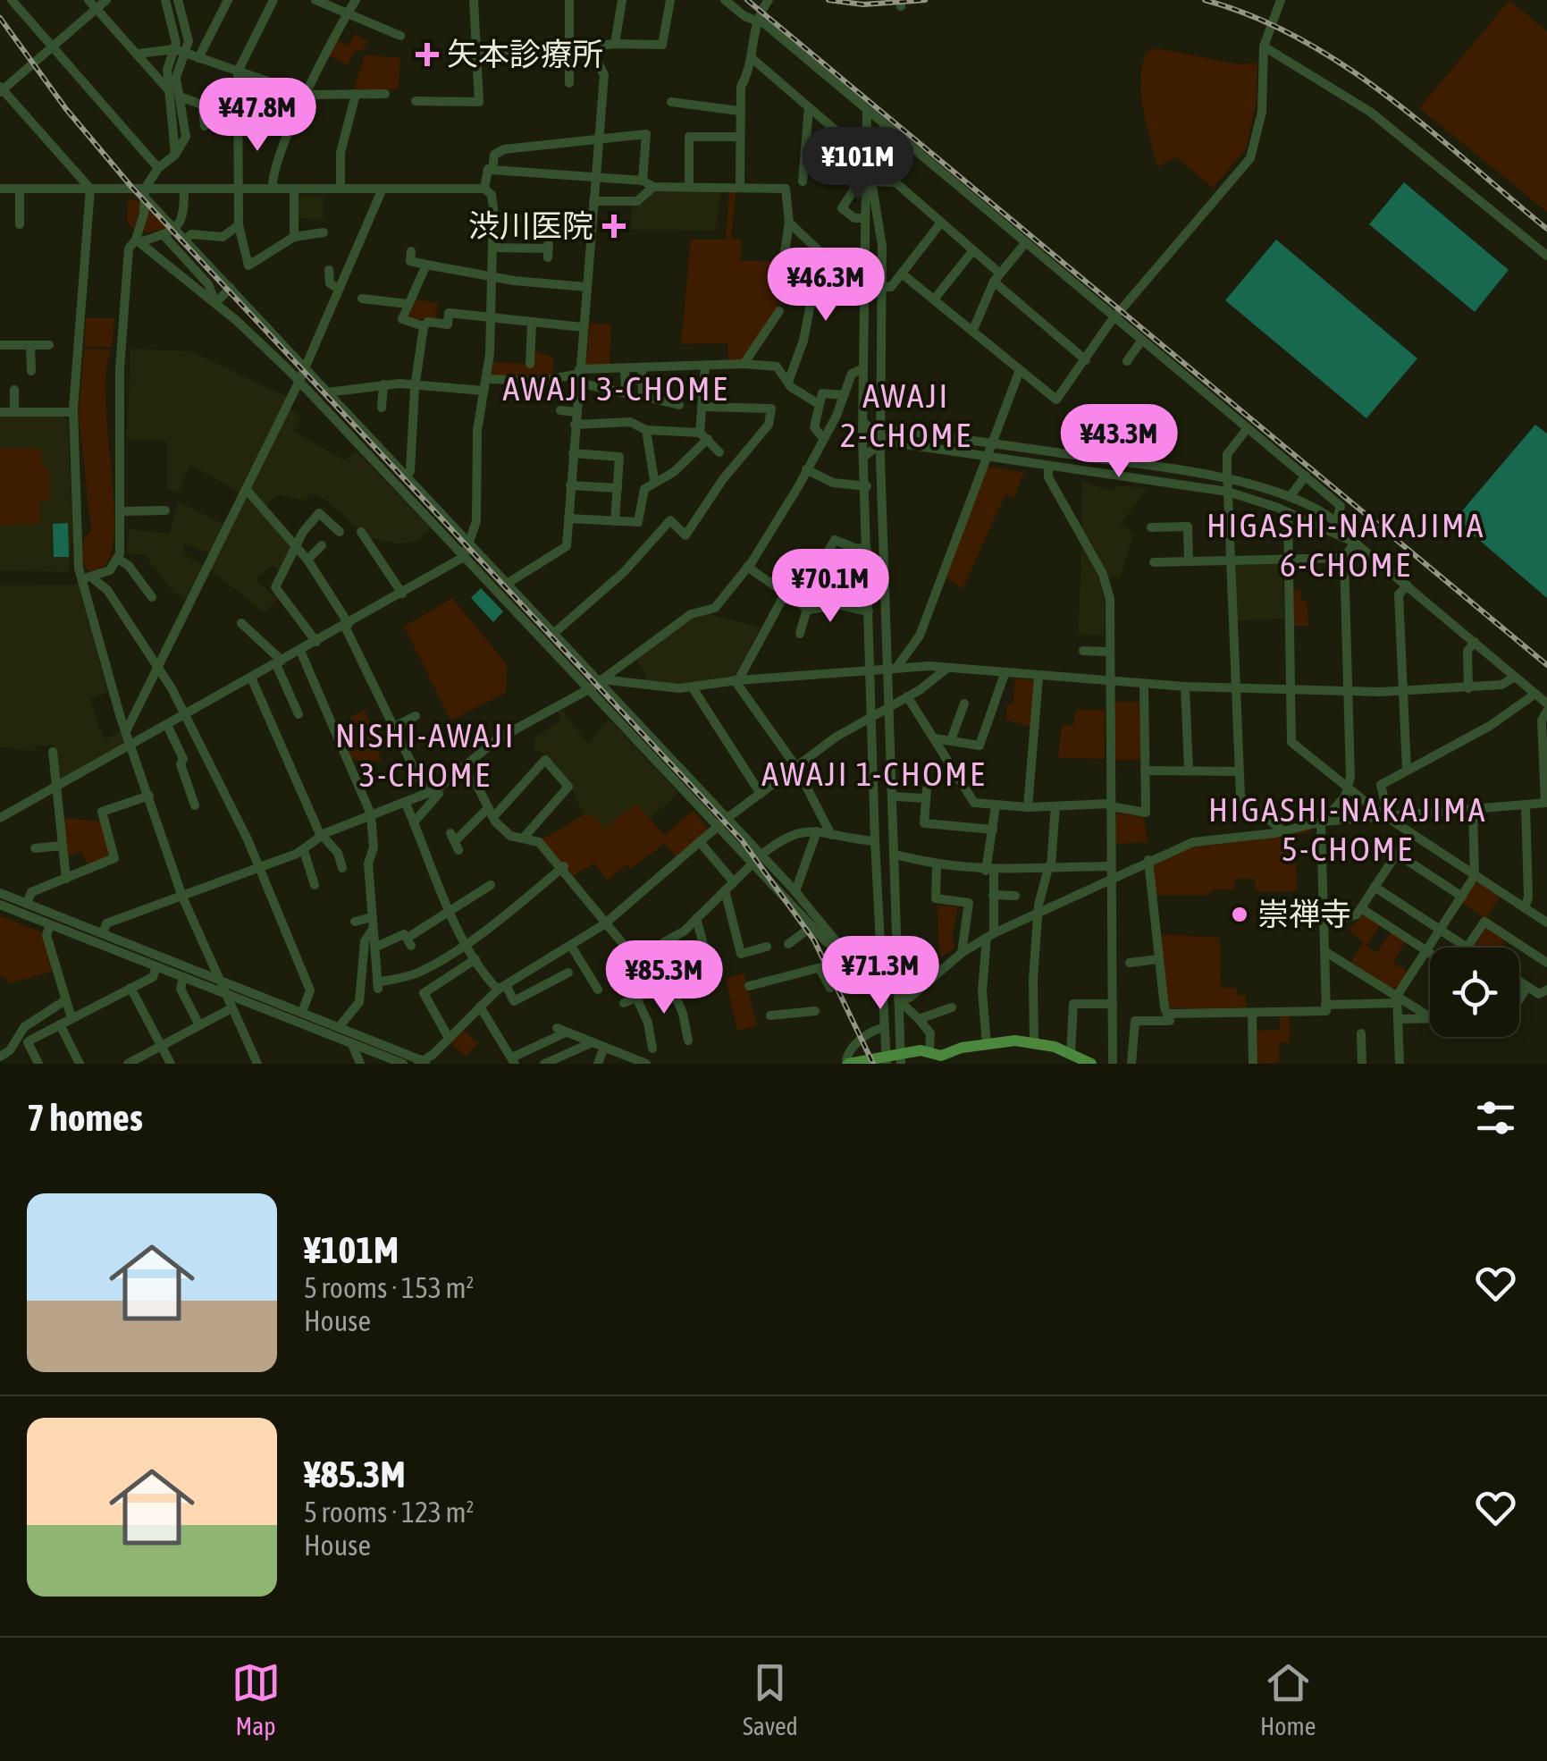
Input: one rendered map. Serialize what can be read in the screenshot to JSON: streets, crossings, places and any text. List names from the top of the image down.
{
  "districts": [
    "AWAJI 3-CHOME",
    "AWAJI 2-CHOME",
    "HIGASHI-NAKAJIMA 6-CHOME",
    "NISHI-AWAJI 3-CHOME",
    "AWAJI 1-CHOME",
    "HIGASHI-NAKAJIMA 5-CHOME"
  ],
  "places": {
    "health": ["矢本診療所", "渋川医院"],
    "other": ["崇禅寺"]
  },
  "page": {
    "price": [
      "¥47.8M",
      "¥101M",
      "¥46.3M",
      "¥43.3M",
      "¥70.1M",
      "¥71.3M",
      "¥85.3M"
    ],
    "heading": "7 homes",
    "list": [
      {
        "name": "¥101M",
        "note": "5 rooms · 153 m² · House"
      },
      {
        "name": "¥85.3M",
        "note": "5 rooms · 123 m² · House"
      }
    ],
    "tabs": ["Map", "Saved", "Home"]
  }
}
